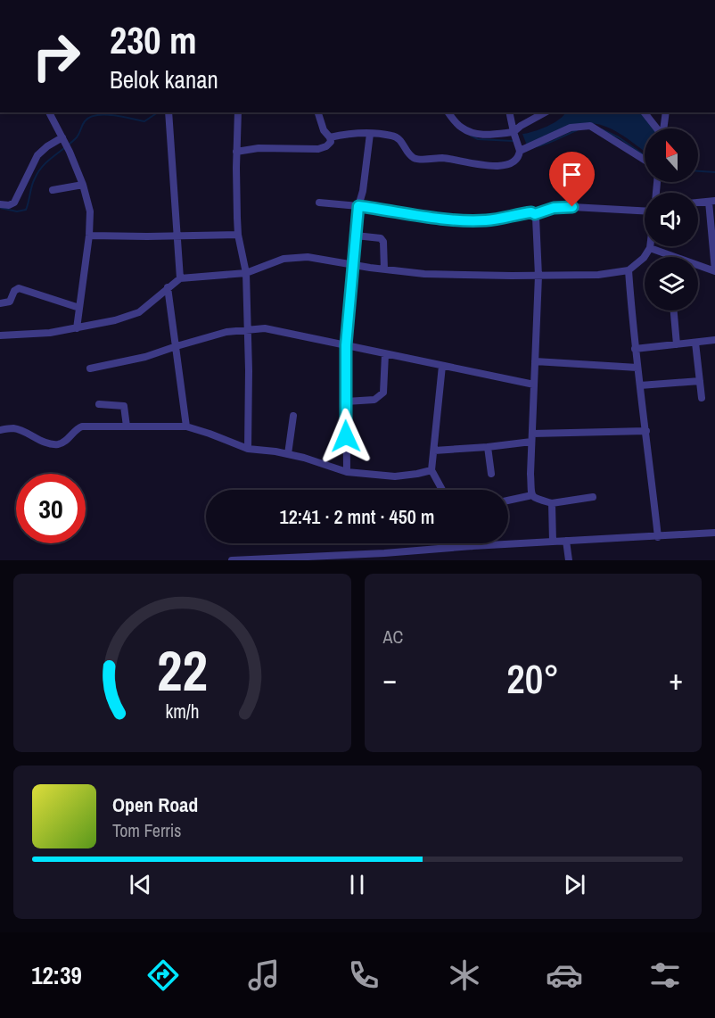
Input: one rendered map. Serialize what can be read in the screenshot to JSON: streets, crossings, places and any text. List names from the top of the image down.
{
  "north": "top",
  "page": {
    "turn": ["230 m", "Belok kanan"],
    "limit": "30",
    "trip": "12:41 · 2 mnt · 450 m",
    "tile": "AC",
    "heat": ["−", "20°", "+"],
    "song": ["Open Road", "Tom Ferris"],
    "tabs": "12:39",
    "gauge": ["22", "km/h"]
  }
}
